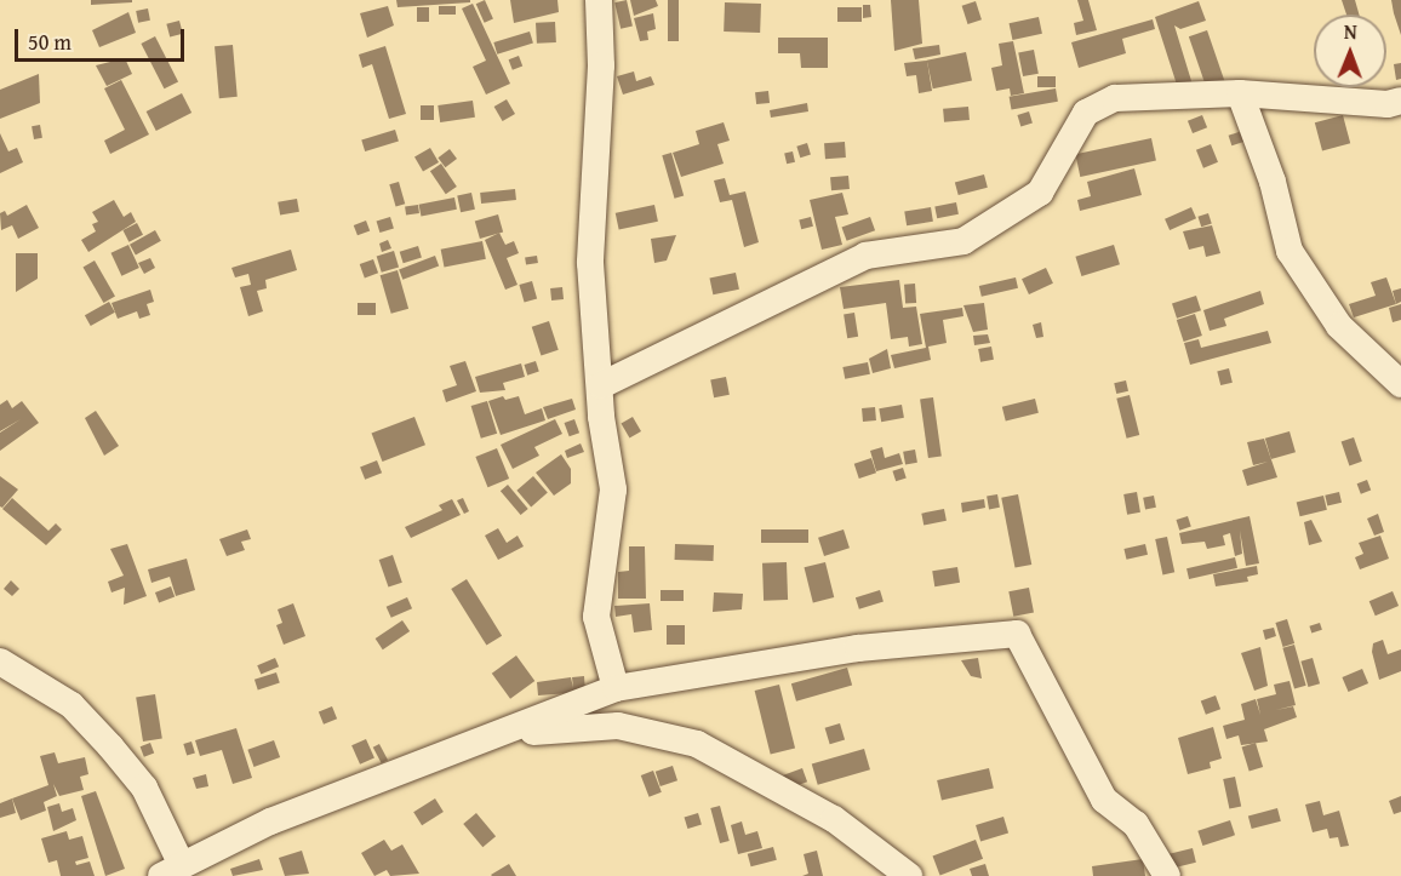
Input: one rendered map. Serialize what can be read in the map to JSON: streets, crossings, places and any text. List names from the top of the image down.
{
  "scale_bar": "50 m",
  "north": "top"
}
